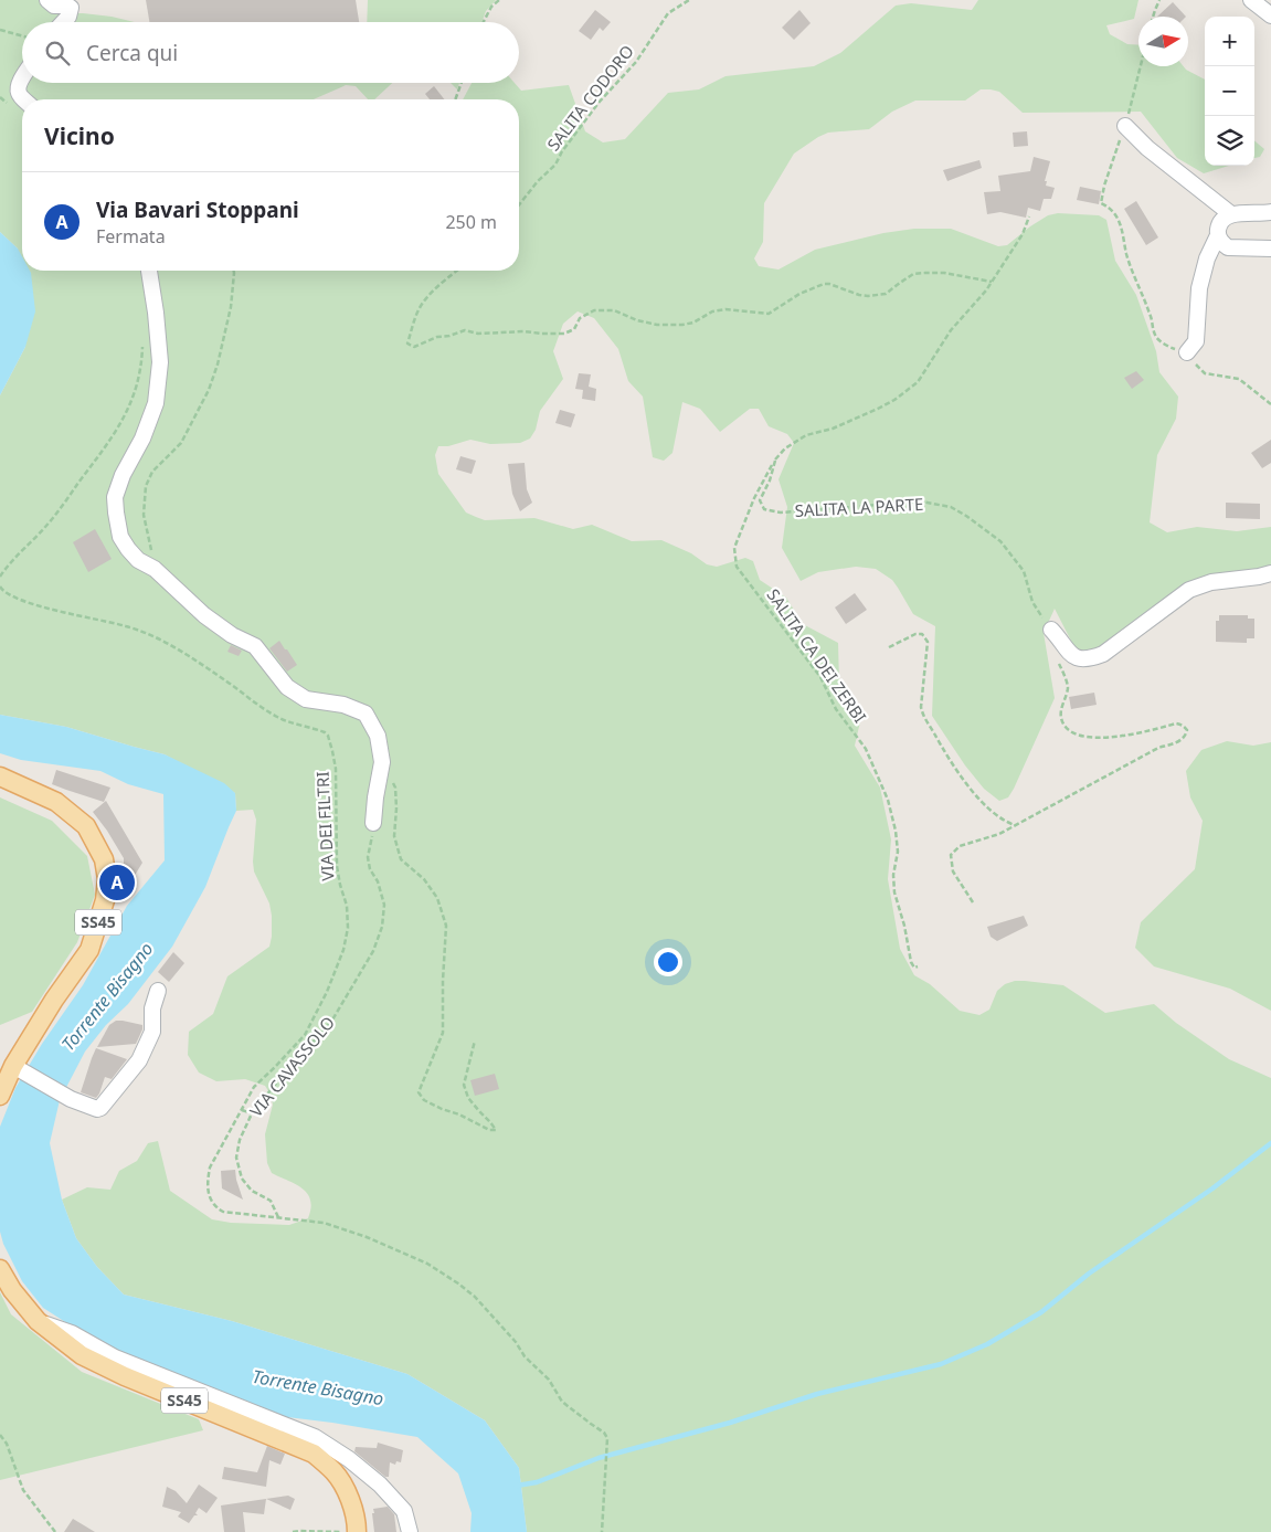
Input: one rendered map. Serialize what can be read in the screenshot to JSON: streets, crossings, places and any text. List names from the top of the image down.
{
  "streets": {
    "main road": ["SS45"],
    "path": [
      "SALITA CODORO",
      "SALITA LA PARTE",
      "SALITA CA DEI ZERBI",
      "VIA DEI FILTRI",
      "VIA CAVASSOLO"
    ]
  },
  "crossings": [
    ["SALITA LA PARTE", "SALITA CA DEI ZERBI"],
    ["VIA DEI FILTRI", "VIA CAVASSOLO"]
  ],
  "water": ["Torrente Bisagno"],
  "north": "right",
  "page": {
    "map_buttons": ["+", "−"],
    "search": "Cerca qui",
    "heading": "Vicino",
    "list": [
      {
        "mark": "A",
        "name": "Via Bavari Stoppani",
        "note": "Fermata",
        "value": "250 m"
      }
    ],
    "pins": "A"
  }
}
